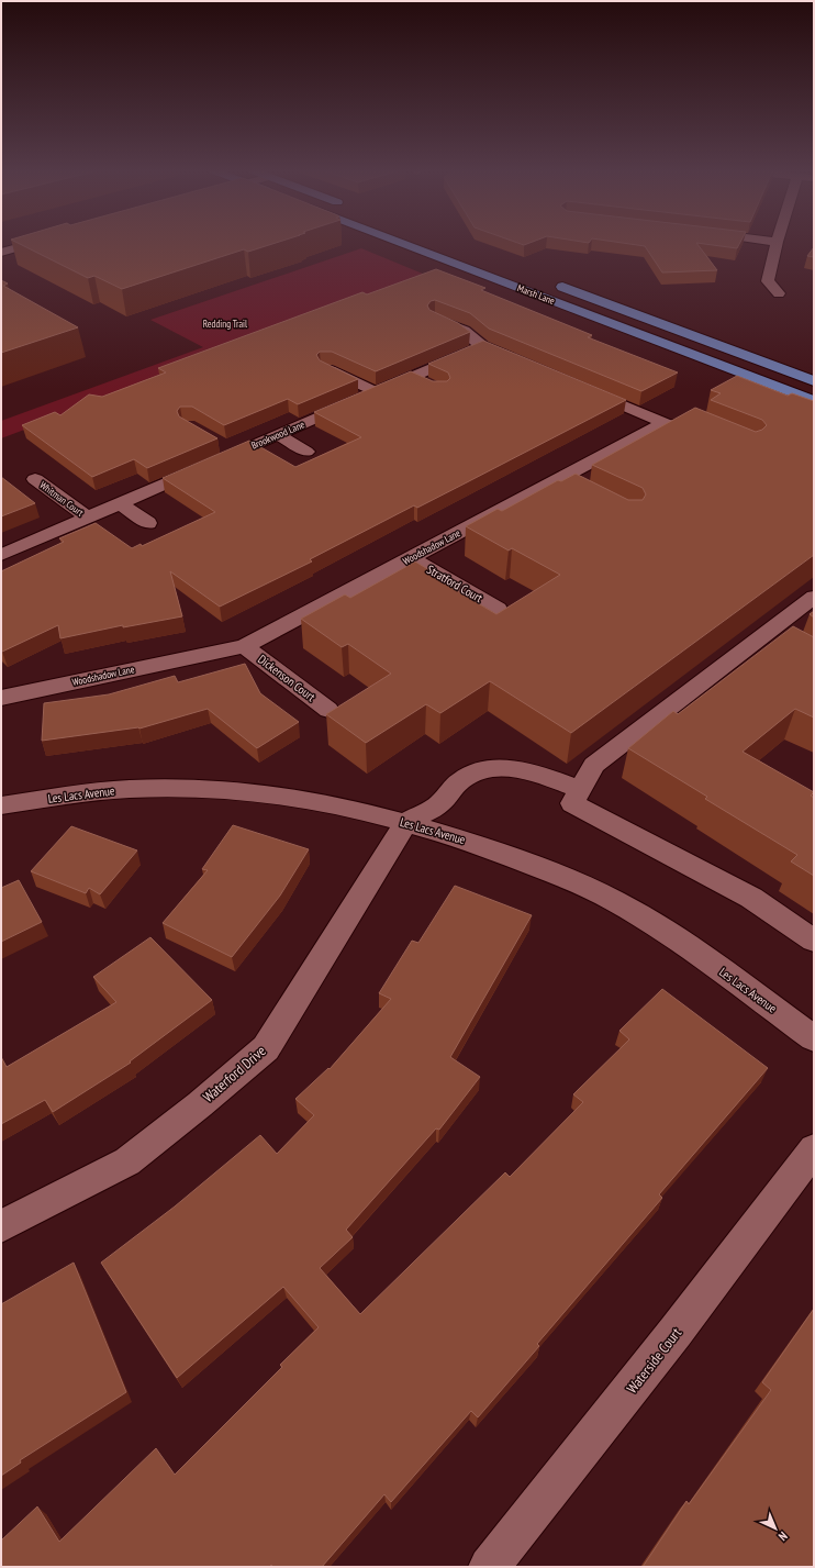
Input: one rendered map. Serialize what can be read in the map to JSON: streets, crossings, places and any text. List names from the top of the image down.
{
  "streets": {
    "main road": ["Marsh Lane"],
    "street": [
      "Brookwood Lane",
      "Whitman Court",
      "Woodshadow Lane",
      "Stratford Court",
      "Dickenson Court",
      "Les Lacs Avenue",
      "Waterford Drive",
      "Waterside Court"
    ]
  },
  "crossings": [
    ["Brookwood Lane", "Whitman Court"],
    ["Woodshadow Lane", "Stratford Court"],
    ["Woodshadow Lane", "Dickenson Court"],
    ["Les Lacs Avenue", "Waterford Drive"]
  ],
  "parks": ["Redding Trail"],
  "north": "bottom right"
}
